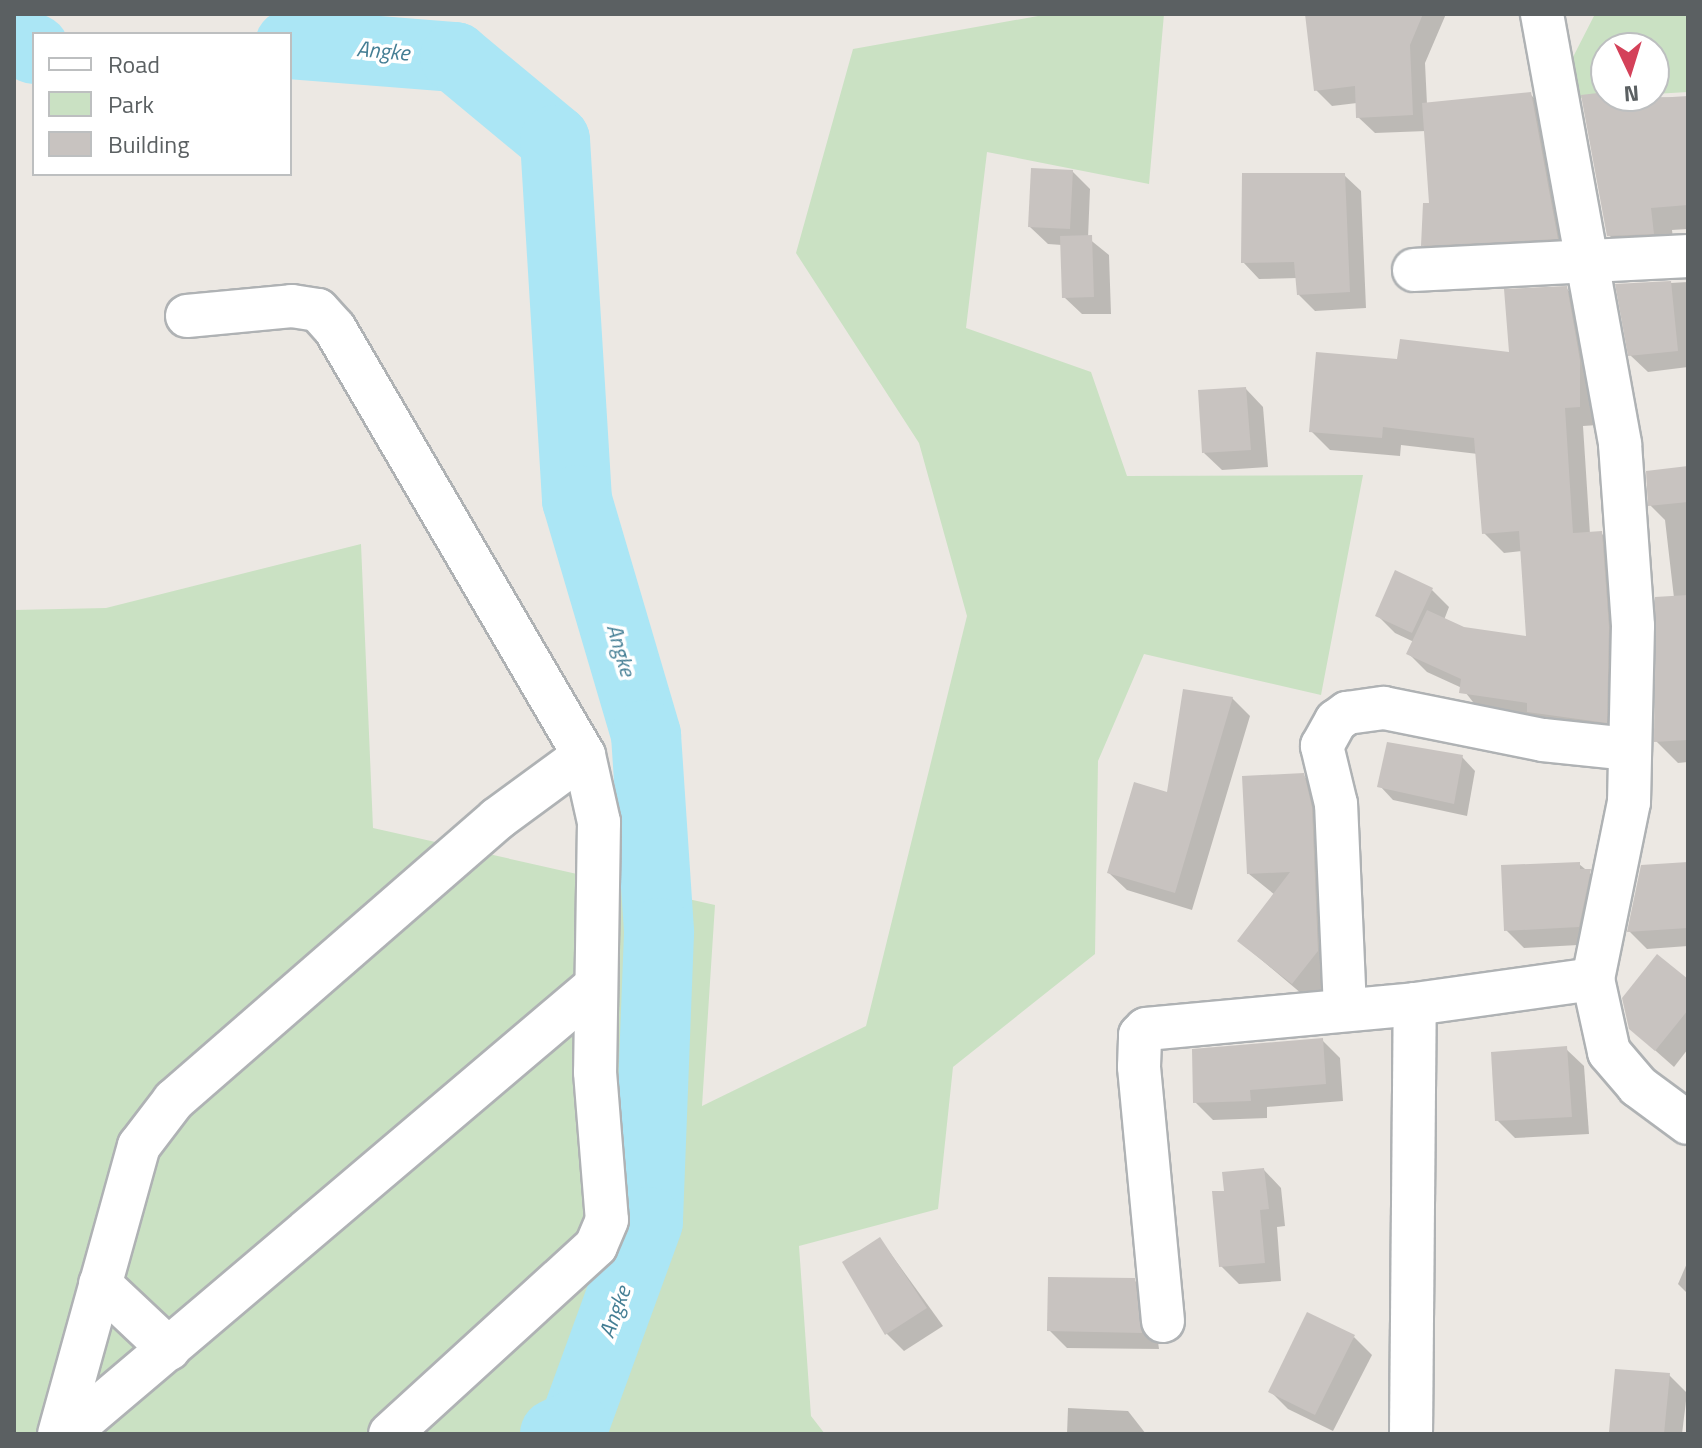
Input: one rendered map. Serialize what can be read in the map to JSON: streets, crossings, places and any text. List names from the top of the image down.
{
  "water": ["Angke"],
  "legend": ["Road", "Park", "Building"],
  "north": "bottom"
}
